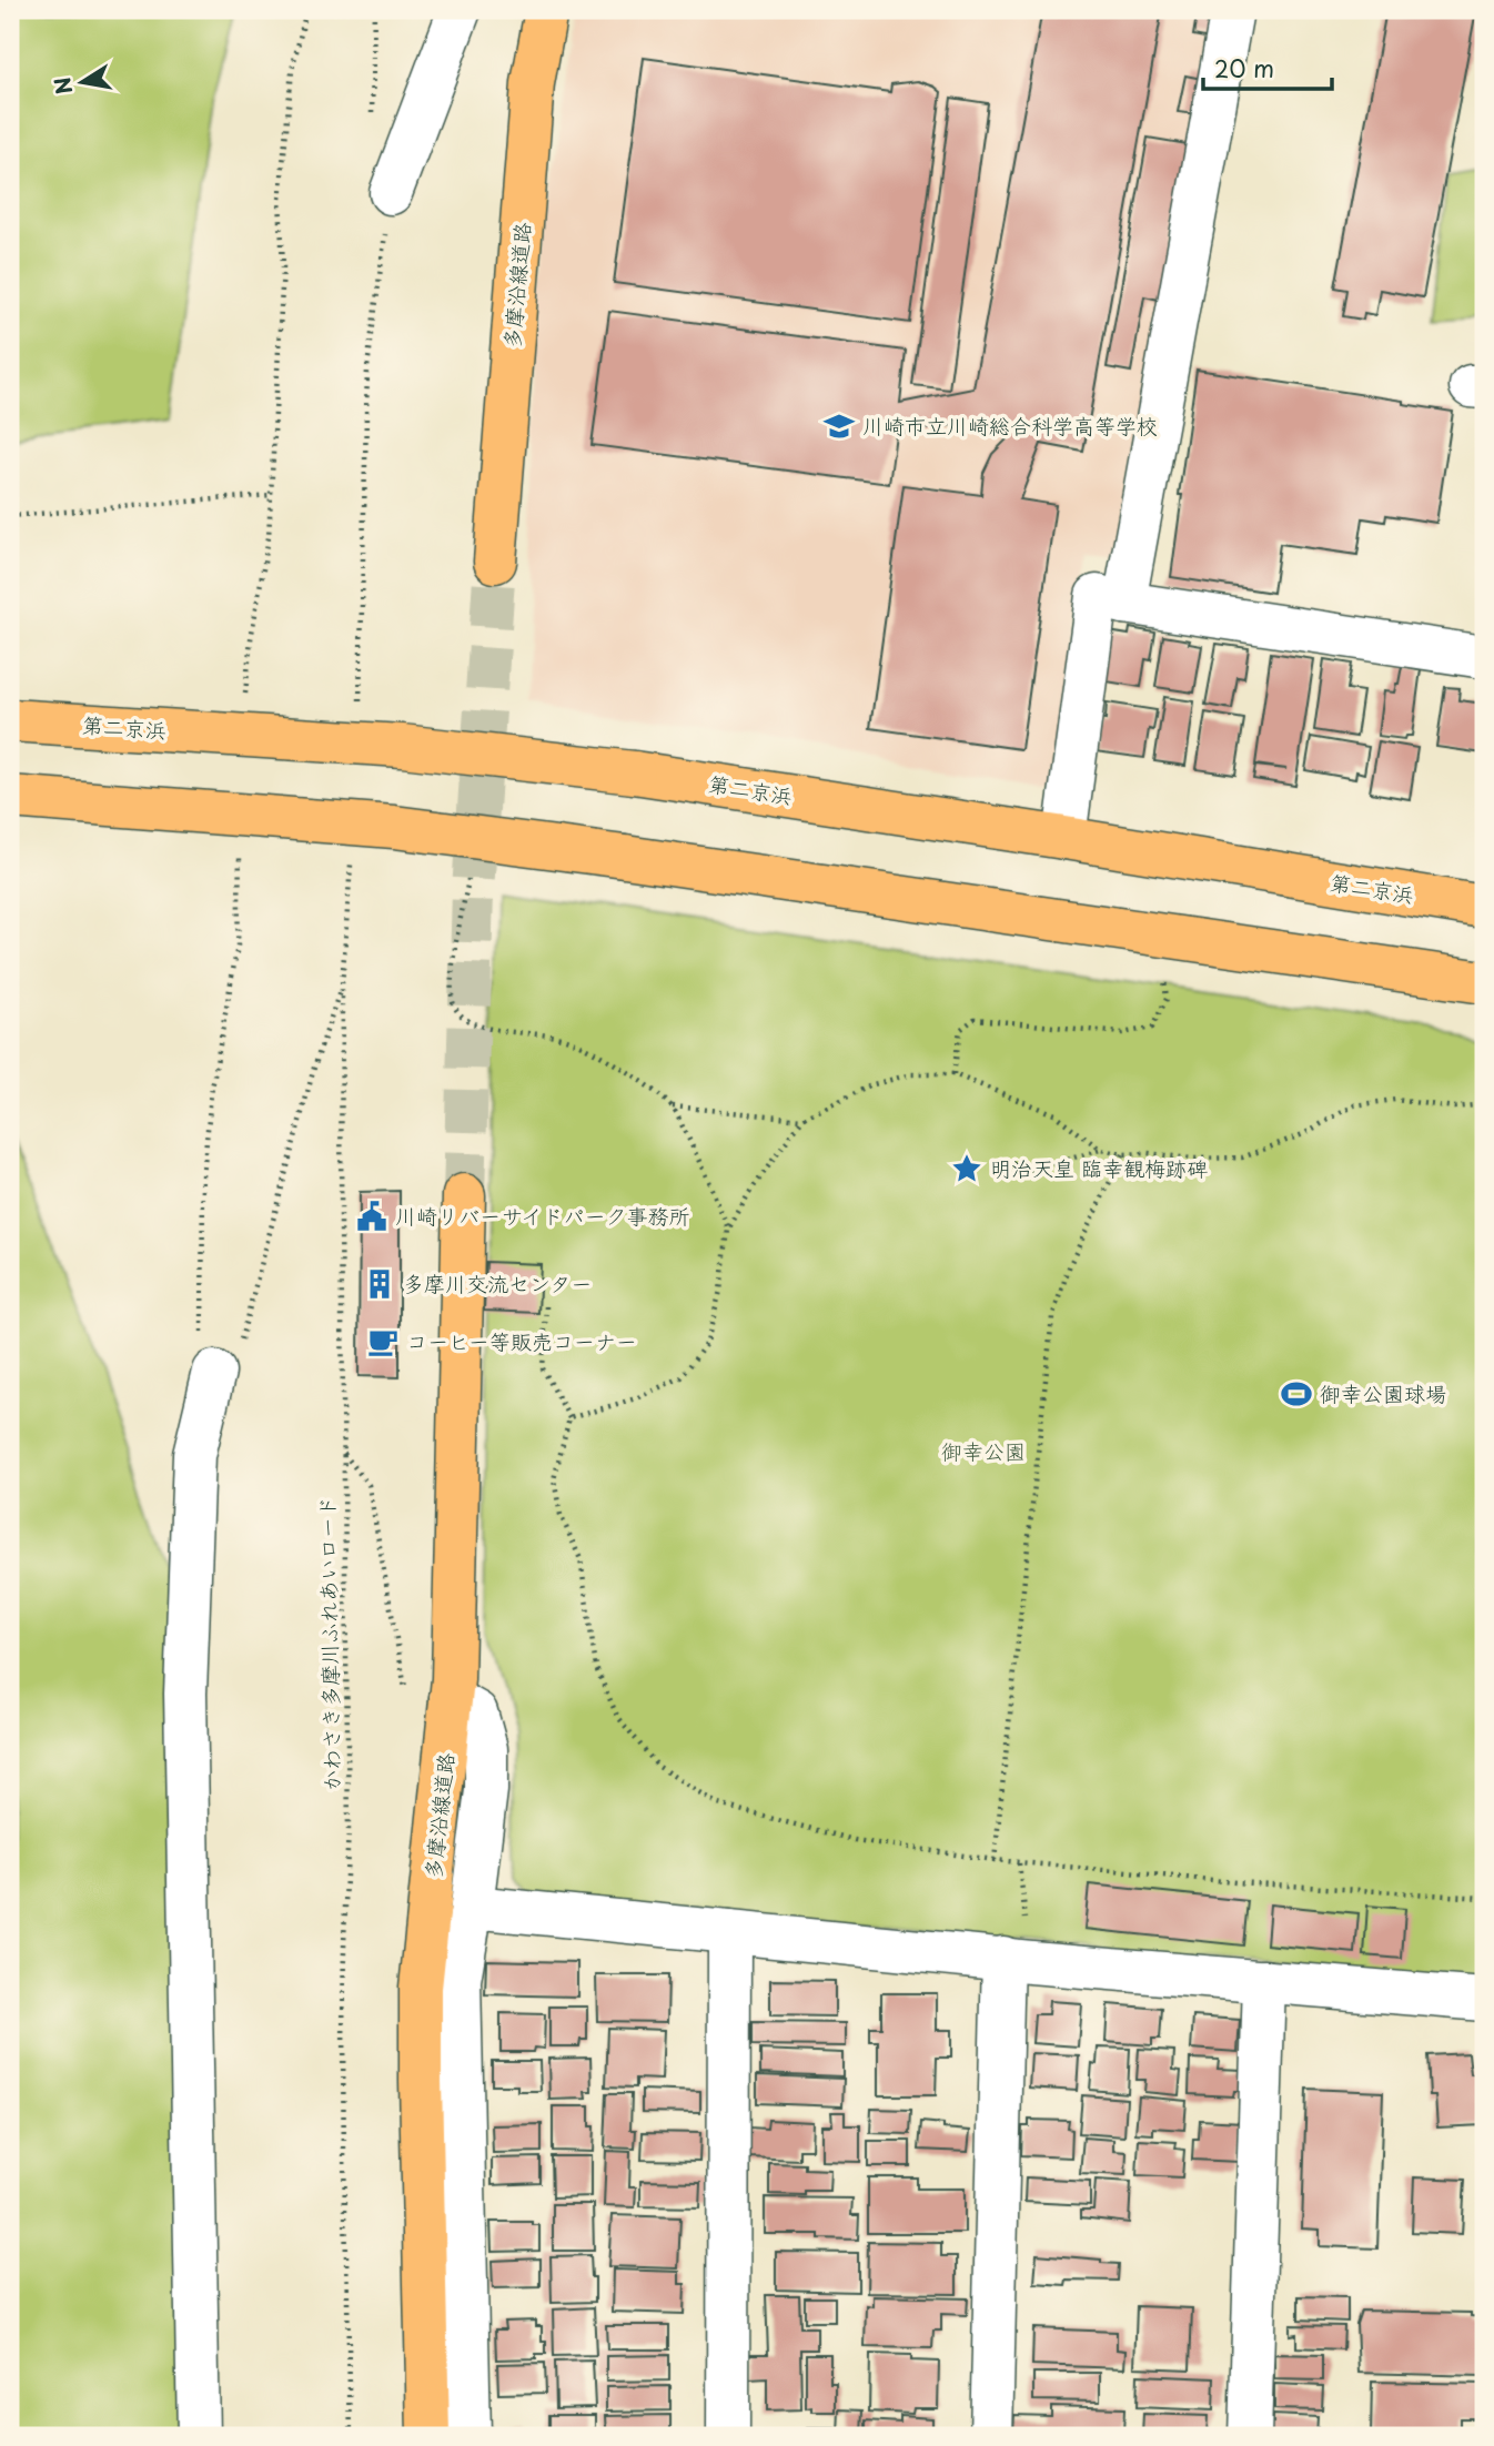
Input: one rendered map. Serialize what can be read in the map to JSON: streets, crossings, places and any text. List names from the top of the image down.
{
  "streets": {
    "main road": ["多摩沿線道路", "第二京浜"],
    "path": ["かわさき多摩川ふれあいロード"]
  },
  "parks": ["御幸公園"],
  "places": {
    "school or university": ["川崎市立川崎総合科学高等学校"],
    "place": ["明治天皇 臨幸観梅跡碑"],
    "public building": ["川崎リバーサイドパーク事務所"],
    "building": ["多摩川交流センター"],
    "cafe": ["コーヒー等販売コーナー"],
    "sports": ["御幸公園球場"]
  },
  "scale_bar": "20 m",
  "north": "left"
}
